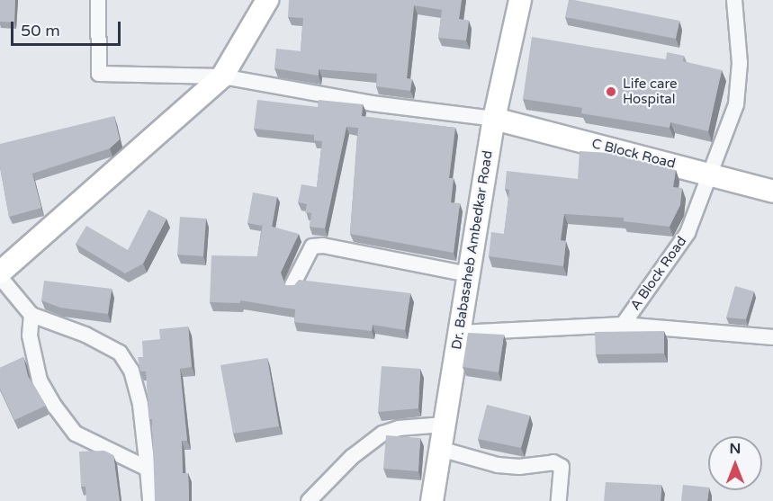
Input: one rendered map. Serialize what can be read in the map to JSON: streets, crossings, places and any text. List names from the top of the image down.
{
  "streets": {
    "main road": ["C Block Road", "Dr. Babasaheb Ambedkar Road"],
    "street": ["A Block Road"]
  },
  "crossings": [
    ["C Block Road", "Dr. Babasaheb Ambedkar Road"],
    ["C Block Road", "A Block Road"],
    ["Dr. Babasaheb Ambedkar Road", "A Block Road"]
  ],
  "places": ["Life care Hospital"],
  "scale_bar": "50 m",
  "north": "top"
}
